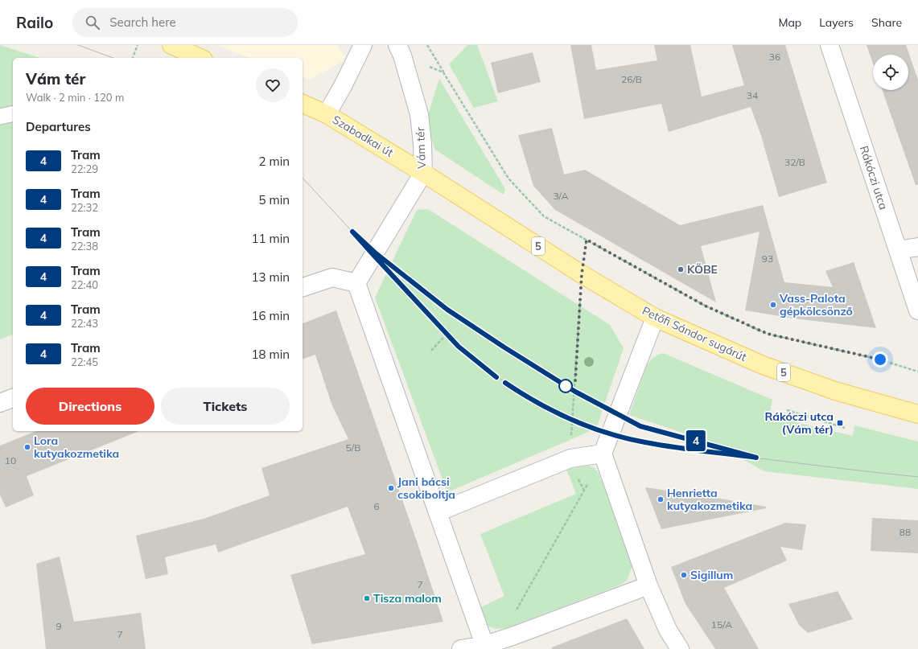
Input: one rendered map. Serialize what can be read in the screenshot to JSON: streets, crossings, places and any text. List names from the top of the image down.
{
  "streets": {
    "main road": ["Szabadkai út", "5", "Petőfi Sándor sugárút"],
    "street": ["Vám tér", "Rákóczi utca"]
  },
  "crossings": [
    ["Szabadkai út", "Vám tér"],
    ["Szabadkai út", "Petőfi Sándor sugárút"],
    ["Vám tér", "Petőfi Sándor sugárút"]
  ],
  "places": {
    "other": [
      "KÖBE",
      "Vass-Palota gépkölcsönző",
      "Lora kutyakozmetika",
      "Jani bácsi csokiboltja",
      "Henrietta kutyakozmetika",
      "Sigillum",
      "Tisza malom"
    ],
    "transit": ["Rákóczi utca (Vám tér)"]
  },
  "lines": ["tram line 4"],
  "house_numbers": [
    "36",
    "26/B",
    "34",
    "32/B",
    "3/A",
    "93",
    "5/B",
    "10",
    "6",
    "88",
    "7",
    "15/A",
    "9",
    "7"
  ],
  "page": {
    "header": "Railo",
    "search": "Search here",
    "nav": ["Map", "Layers", "Share"],
    "on_map": "4",
    "heading": [
      ["Vám tér", "Walk · 2 min · 120 m"],
      "Departures"
    ],
    "list": [
      {
        "mark": "4",
        "name": "Tram",
        "note": "22:29",
        "value": "2 min"
      },
      {
        "mark": "4",
        "name": "Tram",
        "note": "22:32",
        "value": "5 min"
      },
      {
        "mark": "4",
        "name": "Tram",
        "note": "22:38",
        "value": "11 min"
      },
      {
        "mark": "4",
        "name": "Tram",
        "note": "22:40",
        "value": "13 min"
      },
      {
        "mark": "4",
        "name": "Tram",
        "note": "22:43",
        "value": "16 min"
      },
      {
        "mark": "4",
        "name": "Tram",
        "note": "22:45",
        "value": "18 min"
      }
    ],
    "buttons": ["Directions", "Tickets"]
  }
}
